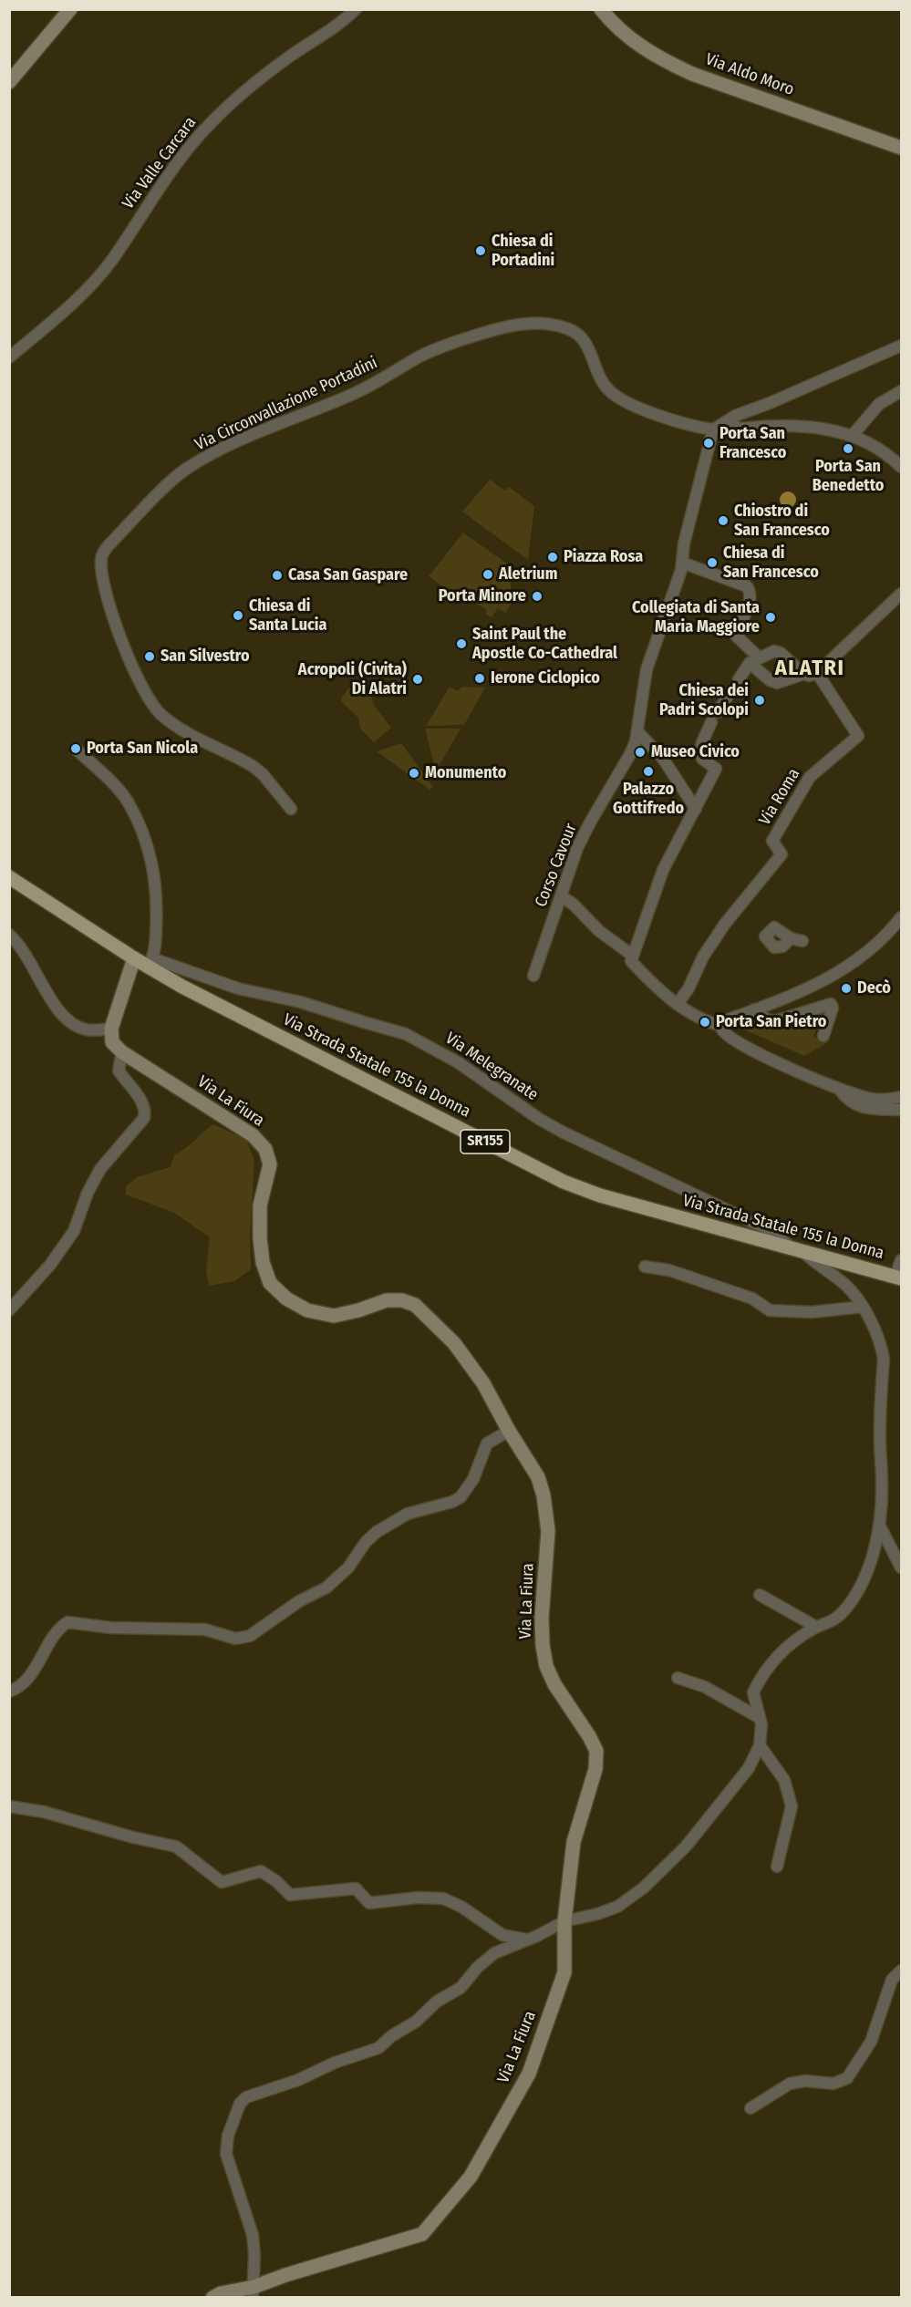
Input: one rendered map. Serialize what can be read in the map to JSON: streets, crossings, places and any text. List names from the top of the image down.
{
  "streets": {
    "main road": [
      "Via Aldo Moro",
      "Via Strada Statale 155 la Donna",
      "Via La Fiura",
      "SR155"
    ],
    "street": [
      "Via Valle Carcara",
      "Via Circonvallazione Portadini",
      "Via Roma",
      "Corso Cavour",
      "Via Melegranate"
    ]
  },
  "crossings": [
    ["Via Circonvallazione Portadini", "Corso Cavour"],
    ["Via Strada Statale 155 la Donna", "Via Melegranate"]
  ],
  "districts": ["ALATRI"],
  "places": [
    "Chiesa di Portadini",
    "Porta San Francesco",
    "Porta San Benedetto",
    "Chiostro di San Francesco",
    "Piazza Rosa",
    "Chiesa di San Francesco",
    "Aletrium",
    "Casa San Gaspare",
    "Porta Minore",
    "Chiesa di Santa Lucia",
    "Collegiata di Santa Maria Maggiore",
    "Saint Paul the Apostle Co-Cathedral",
    "San Silvestro",
    "Ierone Ciclopico",
    "Acropoli (Civita) Di Alatri",
    "Chiesa dei Padri Scolopi",
    "Porta San Nicola",
    "Museo Civico",
    "Palazzo Gottifredo",
    "Monumento",
    "Decò",
    "Porta San Pietro"
  ]
}
